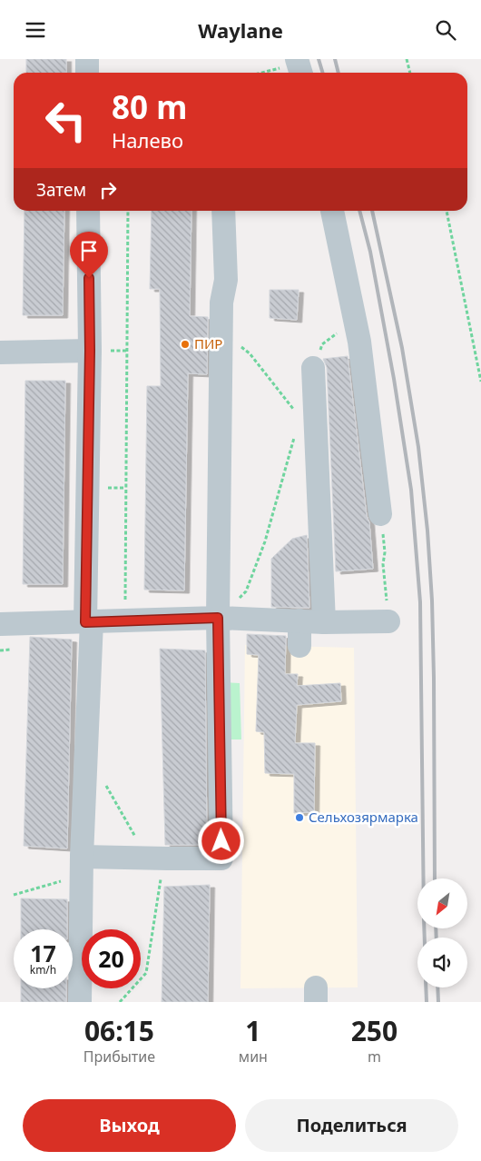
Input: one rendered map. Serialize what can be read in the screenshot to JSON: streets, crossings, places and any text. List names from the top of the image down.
{
  "places": ["ПИР", "Сельхозярмарка"],
  "north": "bottom left",
  "page": {
    "header": "Waylane",
    "turn": ["80 m", "Налево"],
    "then": "Затем",
    "speed": "17 km/h",
    "limit": "20",
    "eta": [
      "06:15",
      "Прибытие",
      "1",
      "мин",
      "250",
      "m"
    ],
    "buttons": ["Выход", "Поделиться"]
  }
}
